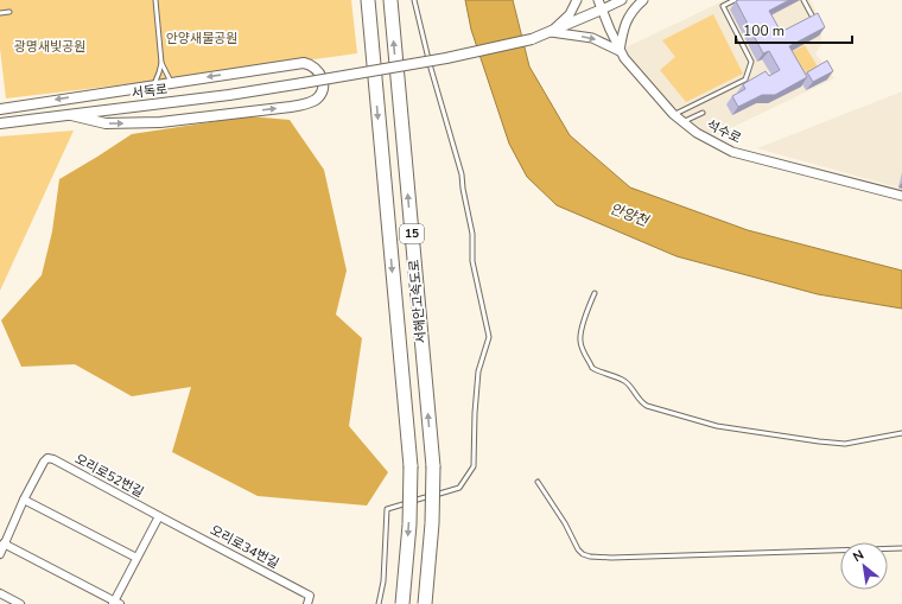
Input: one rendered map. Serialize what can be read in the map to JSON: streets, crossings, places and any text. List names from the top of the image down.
{
  "streets": {
    "highway": ["15", "서해안고속도로"],
    "main road": ["서독로"],
    "street": ["석수로", "오리로52번길", "오리로34번길"]
  },
  "crossings": [
    ["서독로", "석수로"],
    ["오리로52번길", "오리로34번길"]
  ],
  "water": ["안양천"],
  "parks": ["안양새물공원", "광명새빛공원"],
  "scale_bar": "100 m",
  "north": "top left"
}
